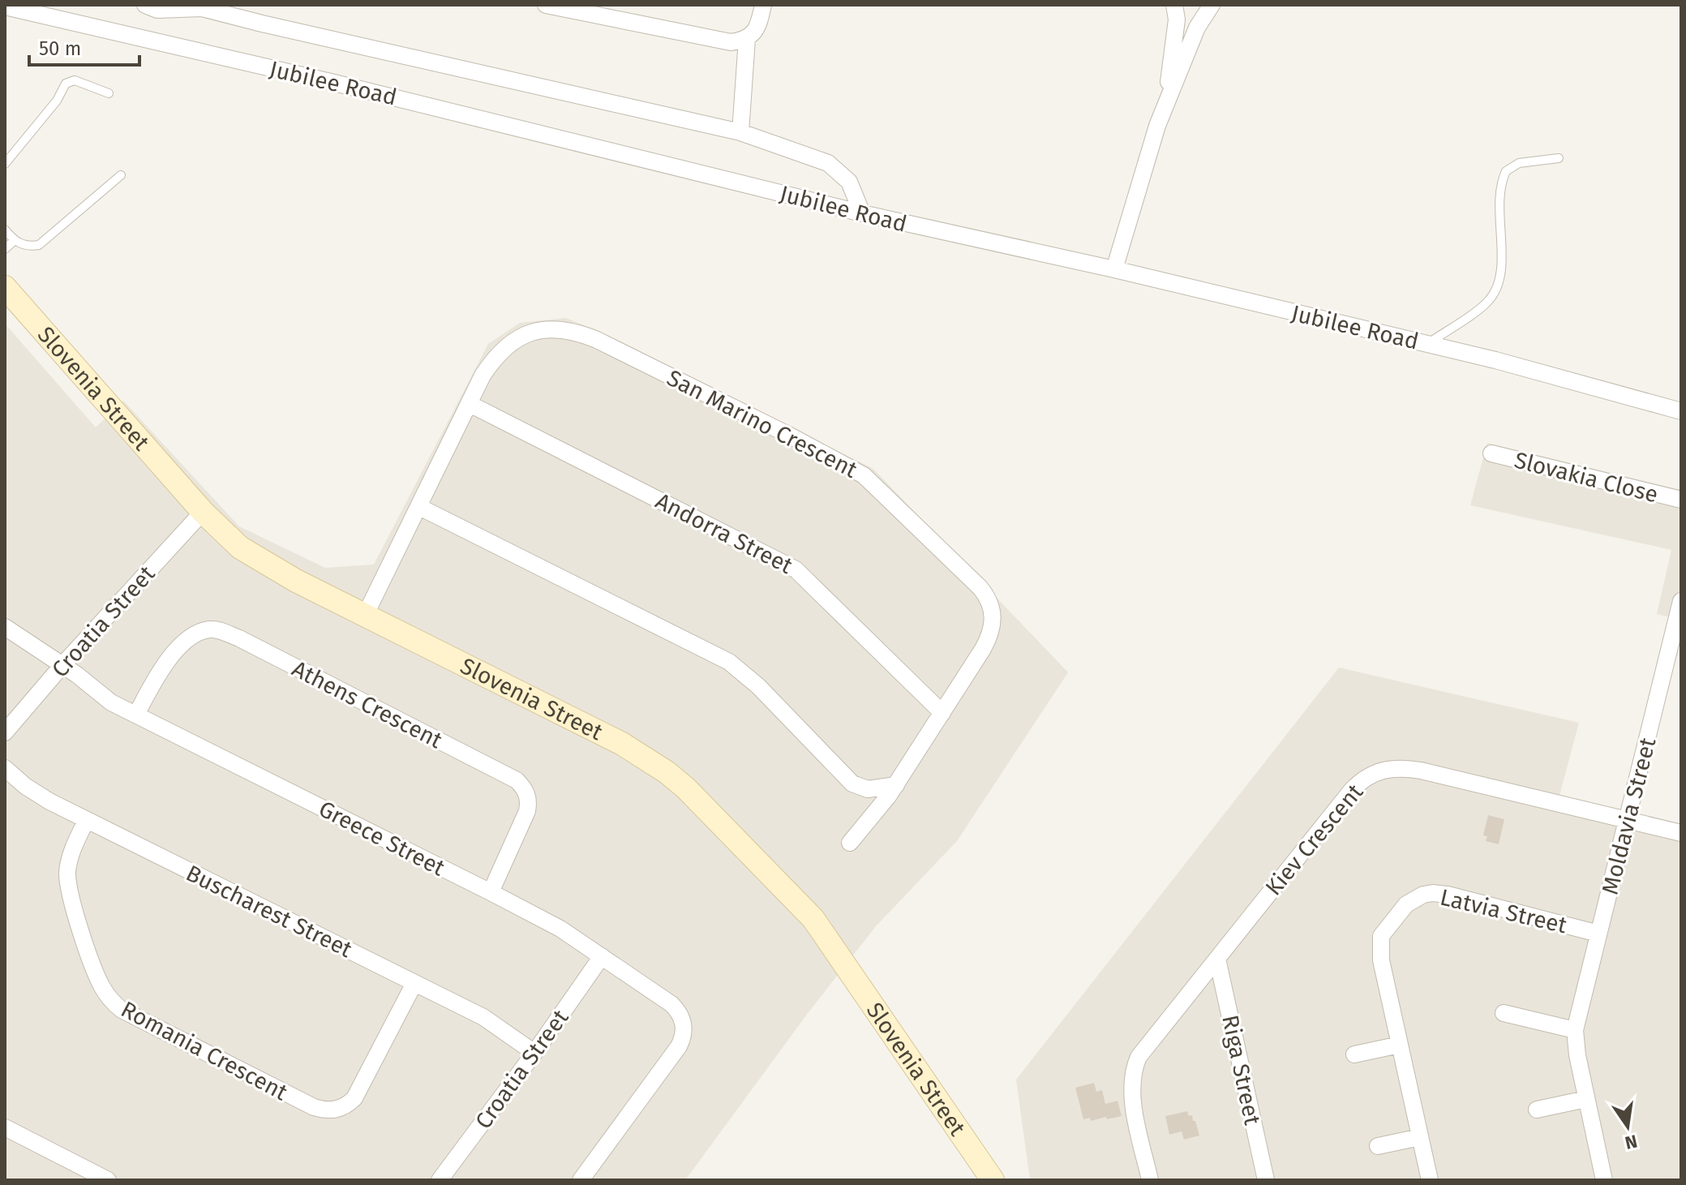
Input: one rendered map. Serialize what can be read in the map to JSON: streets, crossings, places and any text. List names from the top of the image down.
{
  "streets": {
    "street": [
      "Jubilee Road",
      "Slovenia Street",
      "San Marino Crescent",
      "Slovakia Close",
      "Andorra Street",
      "Croatia Street",
      "Athens Crescent",
      "Moldavia Street",
      "Greece Street",
      "Kiev Crescent",
      "Buscharest Street",
      "Latvia Street",
      "Romania Crescent",
      "Riga Street"
    ]
  },
  "crossings": [
    ["Slovenia Street", "San Marino Crescent"],
    ["Slovenia Street", "Croatia Street"],
    ["San Marino Crescent", "Andorra Street"],
    ["Croatia Street", "Greece Street"],
    ["Croatia Street", "Buscharest Street"],
    ["Athens Crescent", "Greece Street"],
    ["Moldavia Street", "Kiev Crescent"],
    ["Moldavia Street", "Latvia Street"],
    ["Kiev Crescent", "Riga Street"],
    ["Buscharest Street", "Romania Crescent"]
  ],
  "scale_bar": "50 m",
  "north": "bottom"
}
